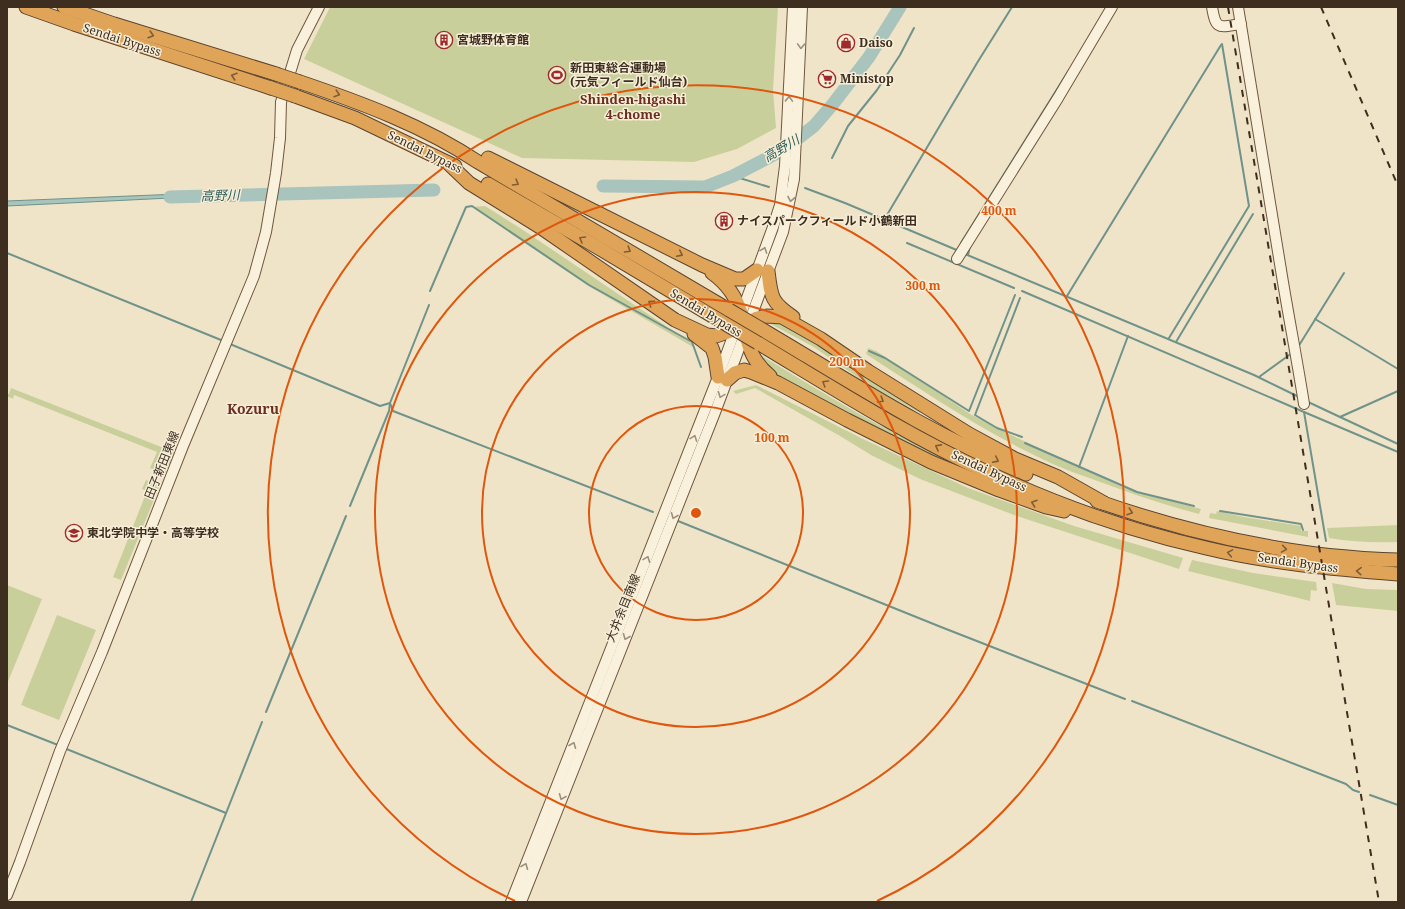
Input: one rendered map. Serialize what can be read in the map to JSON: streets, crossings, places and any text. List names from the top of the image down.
{
  "streets": {
    "highway": ["Sendai Bypass"],
    "street": ["田子新田東線", "大井余目南線"]
  },
  "districts": ["Shinden-higashi 4-chome", "Kozuru"],
  "water": ["高野川"],
  "places": {
    "building": ["宮城野体育館", "ナイスパークフィールド小鶴新田"],
    "shop": ["Daiso"],
    "sports": ["新田東総合運動場 (元気フィールド仙台)"],
    "supermarket": ["Ministop"],
    "school or university": ["東北学院中学・高等学校"]
  },
  "rings": [
    "400 m",
    "300 m",
    "200 m",
    "100 m"
  ]
}
